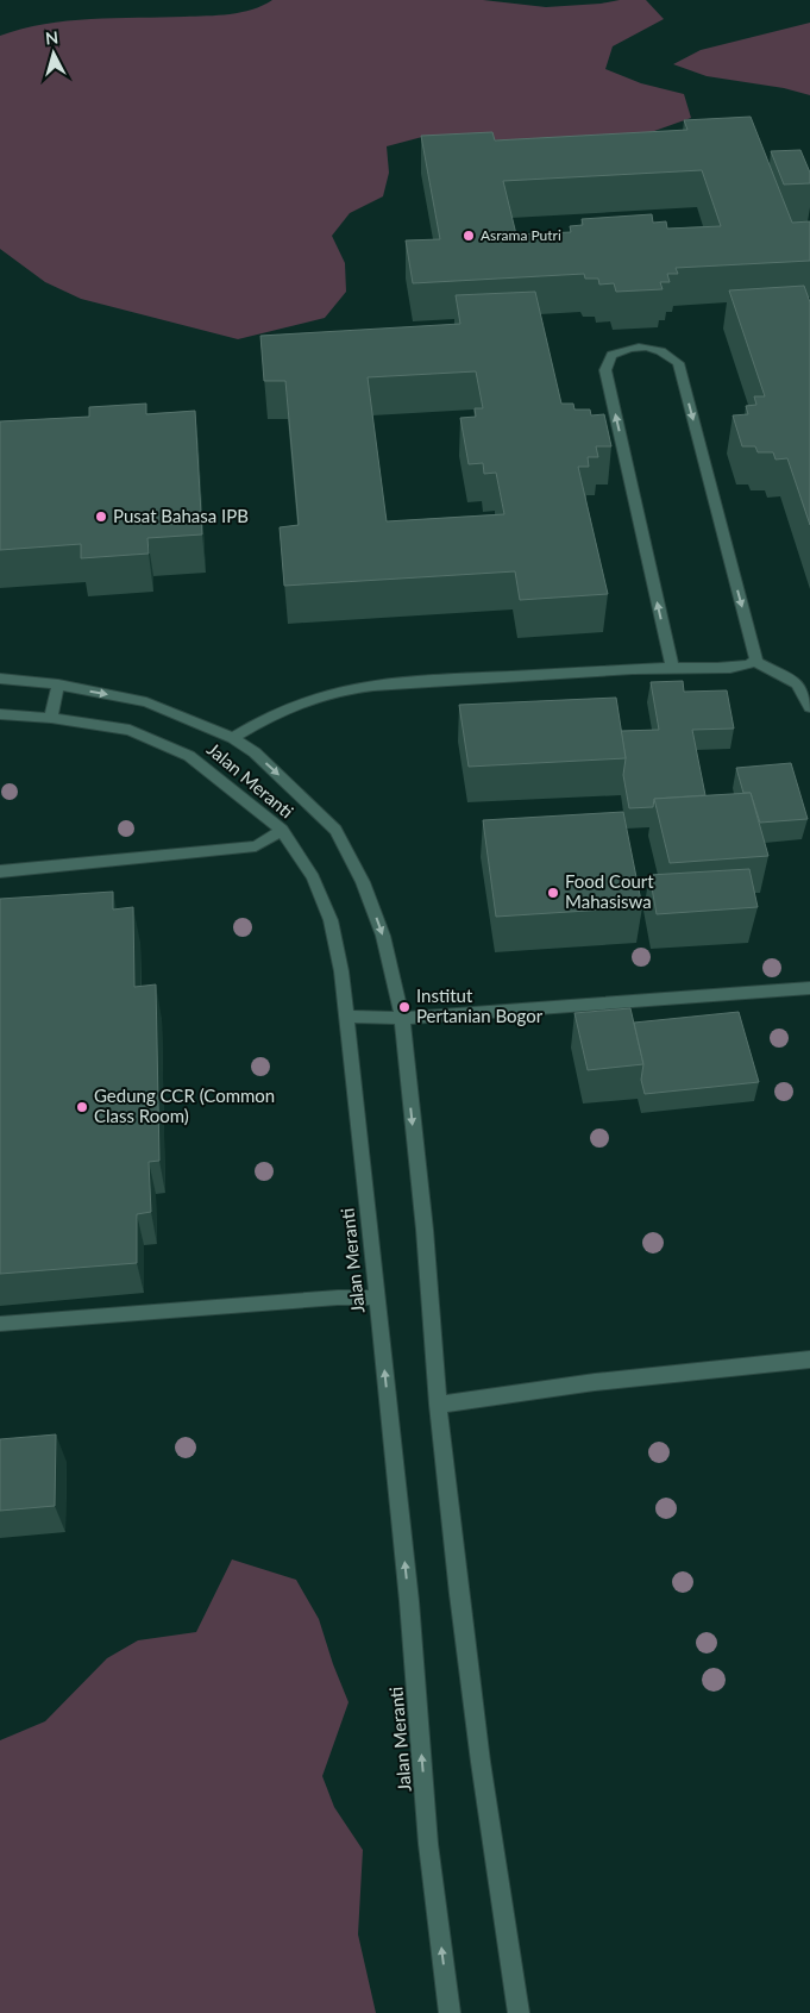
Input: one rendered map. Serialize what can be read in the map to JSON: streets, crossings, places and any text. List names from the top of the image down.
{
  "streets": {
    "lane": ["Jalan Meranti"]
  },
  "places": [
    "Asrama Putri",
    "Pusat Bahasa IPB",
    "Food Court Mahasiswa",
    "Institut Pertanian Bogor",
    "Gedung CCR (Common Class Room)"
  ],
  "north": "top"
}
